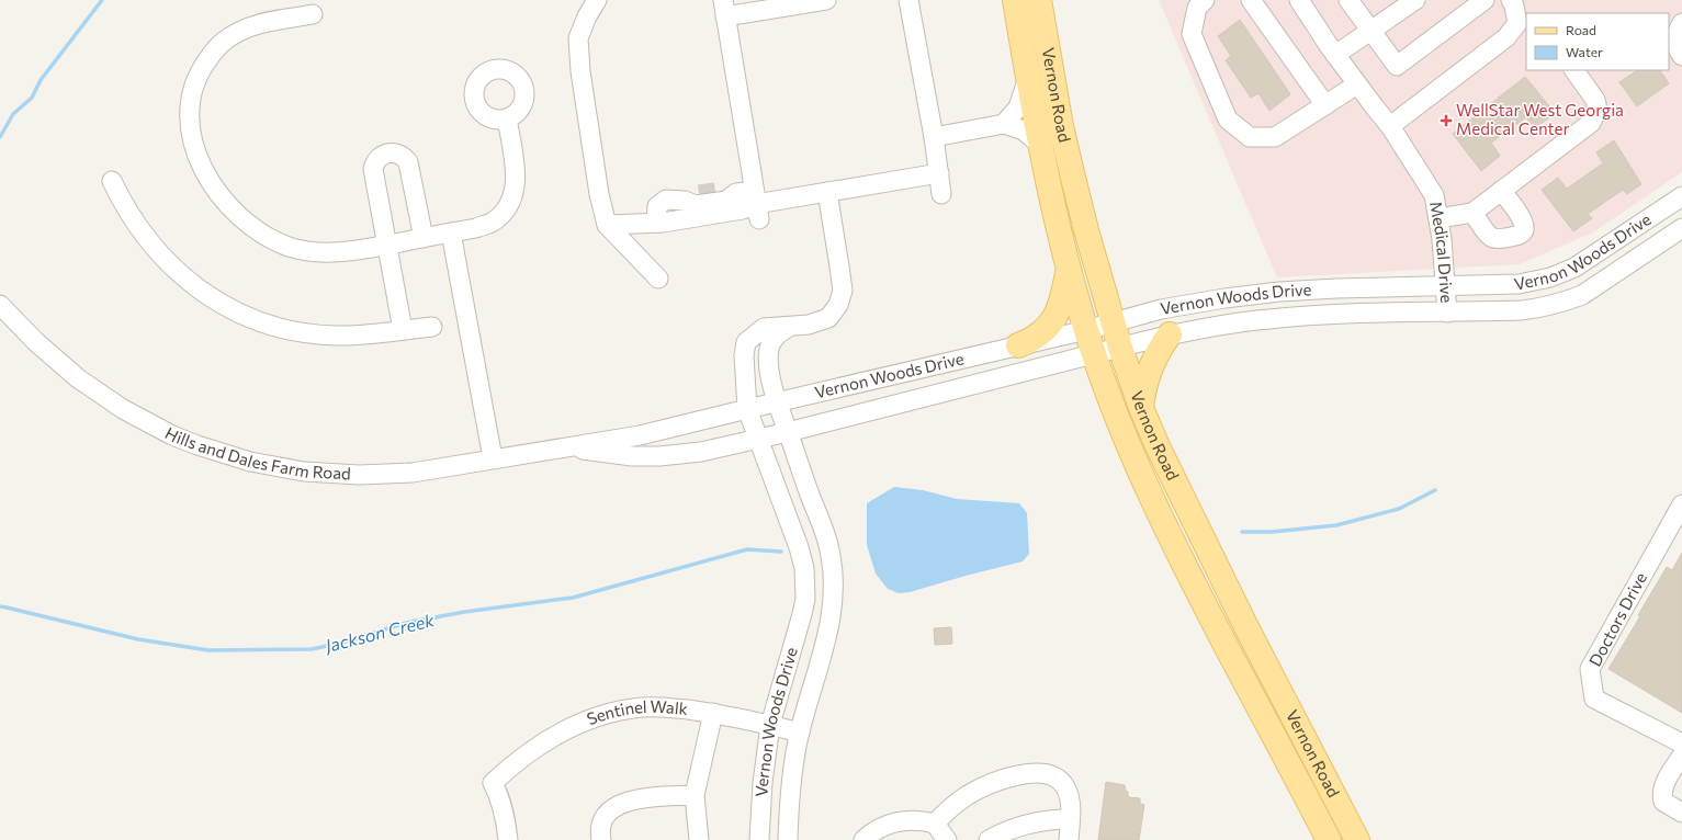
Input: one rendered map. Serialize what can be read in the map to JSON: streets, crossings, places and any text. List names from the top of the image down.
{
  "streets": {
    "main road": ["Vernon Road"],
    "street": [
      "Vernon Woods Drive",
      "Medical Drive",
      "Hills and Dales Farm Road",
      "Doctors Drive",
      "Sentinel Walk"
    ]
  },
  "crossings": [
    ["Vernon Road", "Vernon Woods Drive"],
    ["Vernon Woods Drive", "Medical Drive"],
    ["Vernon Woods Drive", "Hills and Dales Farm Road"],
    ["Vernon Woods Drive", "Sentinel Walk"]
  ],
  "water": ["Jackson Creek"],
  "places": {
    "health": ["WellStar West Georgia Medical Center"]
  },
  "legend": ["Road", "Water"]
}
